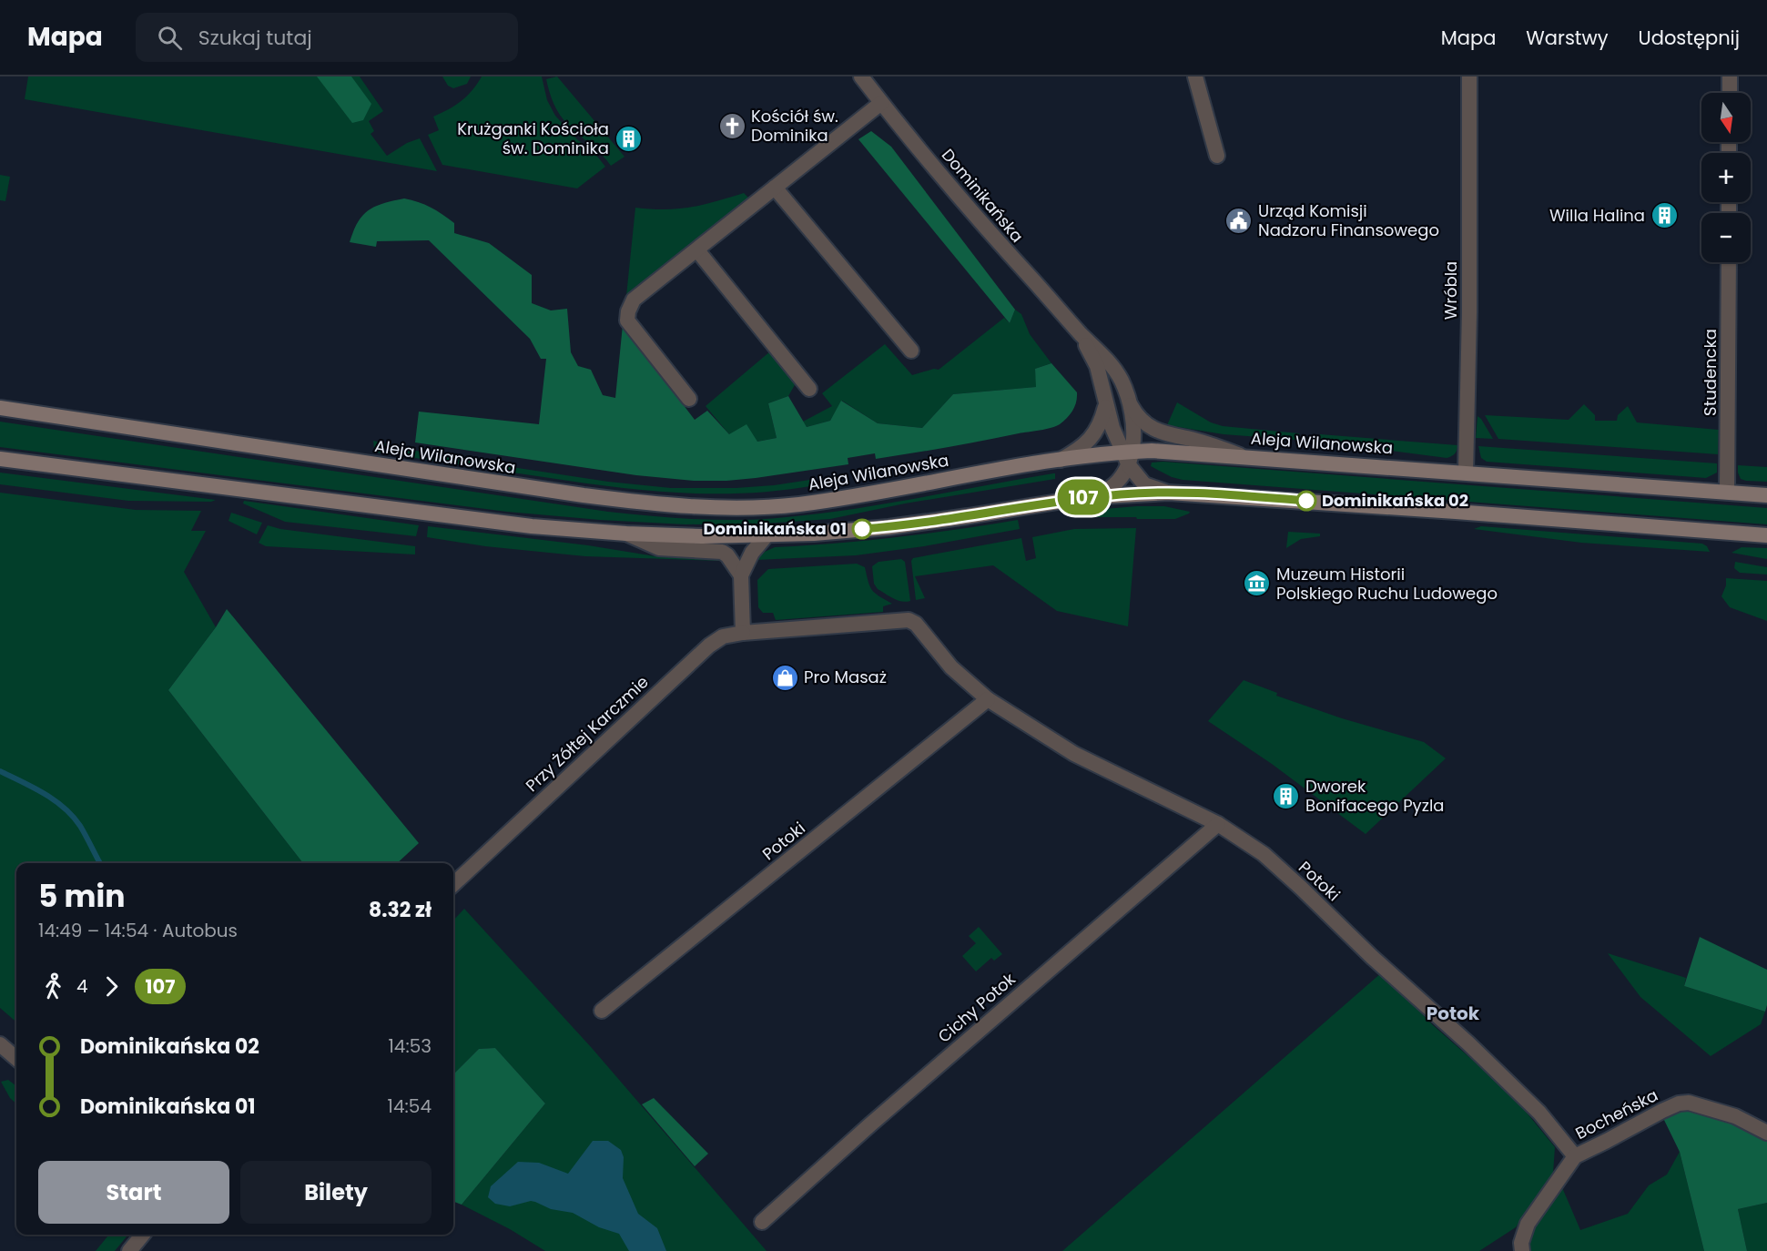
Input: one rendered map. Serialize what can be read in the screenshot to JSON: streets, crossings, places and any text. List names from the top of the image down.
{
  "streets": {
    "main road": ["Aleja Wilanowska"],
    "street": [
      "Dominikańska",
      "Wróbla",
      "Studencka",
      "Przy Żółtej Karczmie",
      "Potoki",
      "Cichy Potok",
      "Bocheńska"
    ]
  },
  "crossings": [
    ["Dominikańska", "Aleja Wilanowska"],
    ["Wróbla", "Aleja Wilanowska"],
    ["Studencka", "Aleja Wilanowska"],
    ["Przy Żółtej Karczmie", "Potoki"],
    ["Potoki", "Cichy Potok"],
    ["Potoki", "Bocheńska"]
  ],
  "districts": ["Potok"],
  "places": {
    "church": ["Kościół św. Dominika"],
    "building": ["Krużganki Kościoła św. Dominika", "Willa Halina", "Dworek Bonifacego Pyzla"],
    "public building": ["Urząd Komisji Nadzoru Finansowego"],
    "other": ["Dominikańska 02", "Dominikańska 01"],
    "museum": ["Muzeum Historii Polskiego Ruchu Ludowego"],
    "shop": ["Pro Masaż"]
  },
  "lines": ["bus line 107"],
  "north": "bottom",
  "page": {
    "header": "Mapa",
    "search": "Szukaj tutaj",
    "nav": ["Mapa", "Warstwy", "Udostępnij"],
    "on_map": "107",
    "map_buttons": ["+", "−"],
    "heading": ["5 min", "14:49 – 14:54 · Autobus", "8.32 zł"],
    "legs": ["4", "107"],
    "list": [
      {
        "name": "Dominikańska 02",
        "value": "14:53"
      },
      {
        "name": "Dominikańska 01",
        "value": "14:54"
      }
    ],
    "buttons": ["Start", "Bilety"]
  }
}
